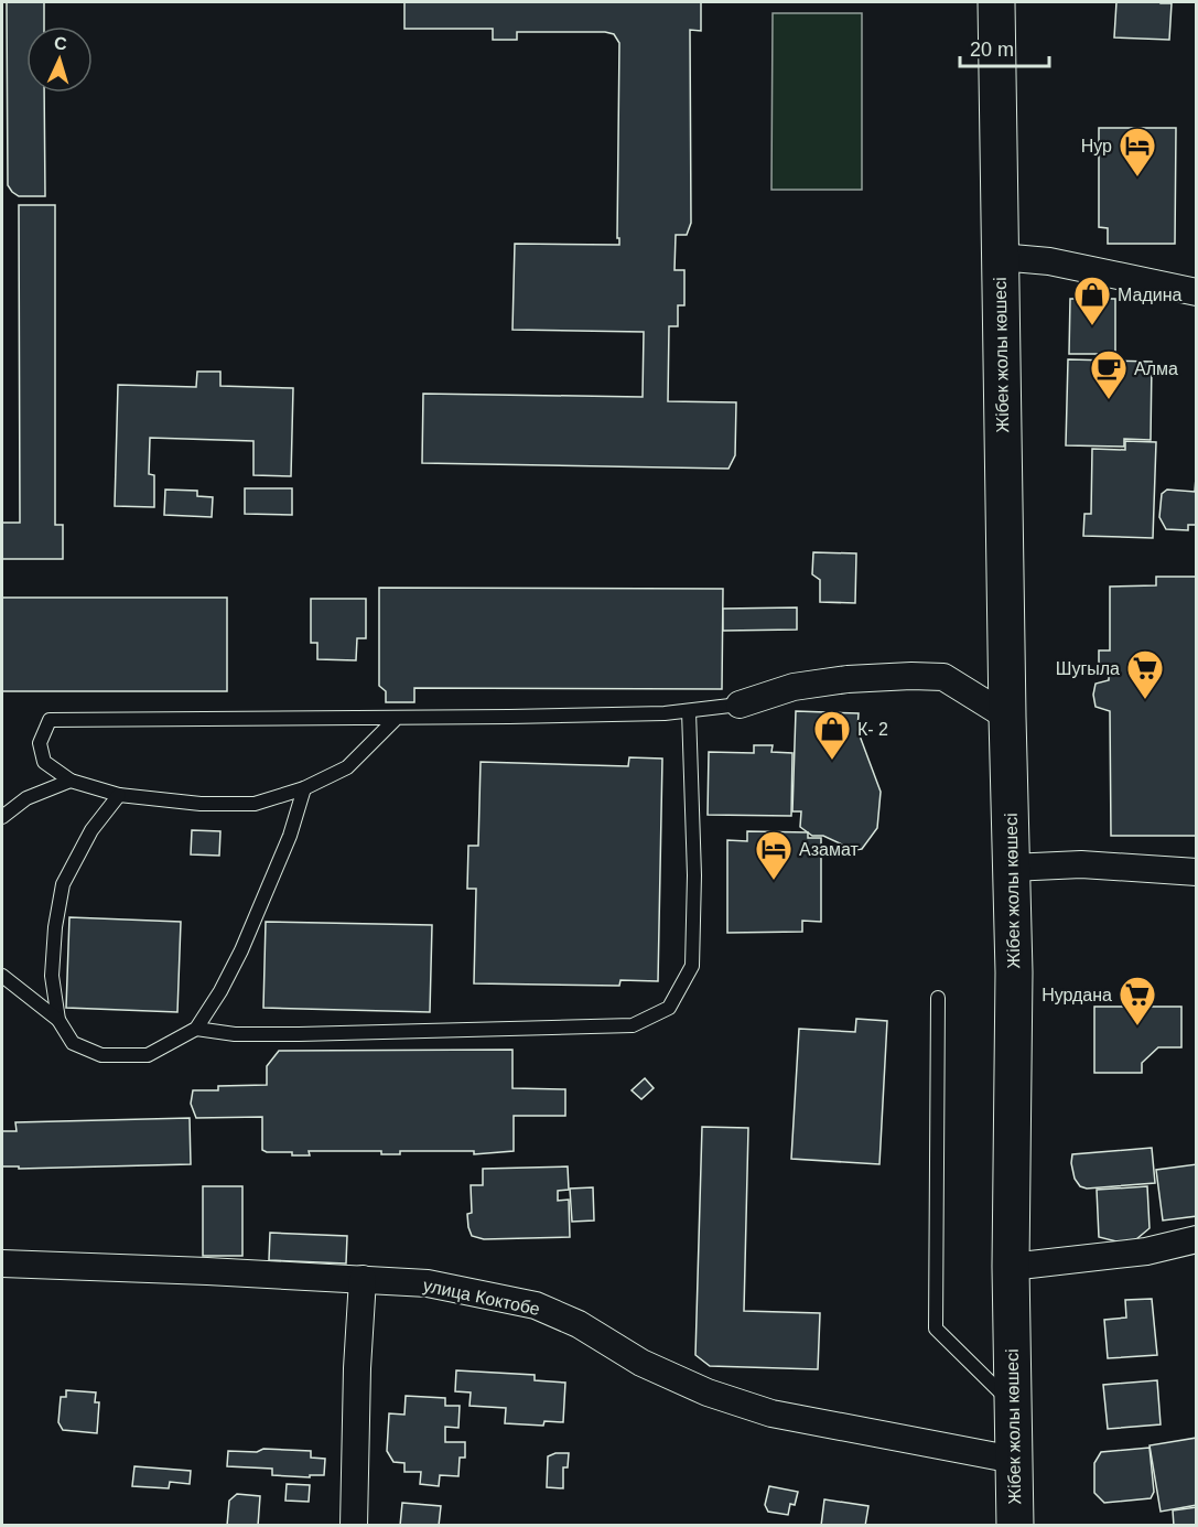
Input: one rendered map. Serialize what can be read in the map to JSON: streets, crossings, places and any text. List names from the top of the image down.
{
  "streets": {
    "highway": ["Жібек жолы көшесі"],
    "street": ["улица Коктобе"]
  },
  "crossings": [
    ["Жібек жолы көшесі", "улица Коктобе"]
  ],
  "places": {
    "hotel": ["Нур", "Азамат"],
    "shop": ["Мадина", "К- 2"],
    "cafe": ["Алма"],
    "supermarket": ["Шугыла", "Нурдана"]
  },
  "scale_bar": "20 m",
  "north": "top"
}
